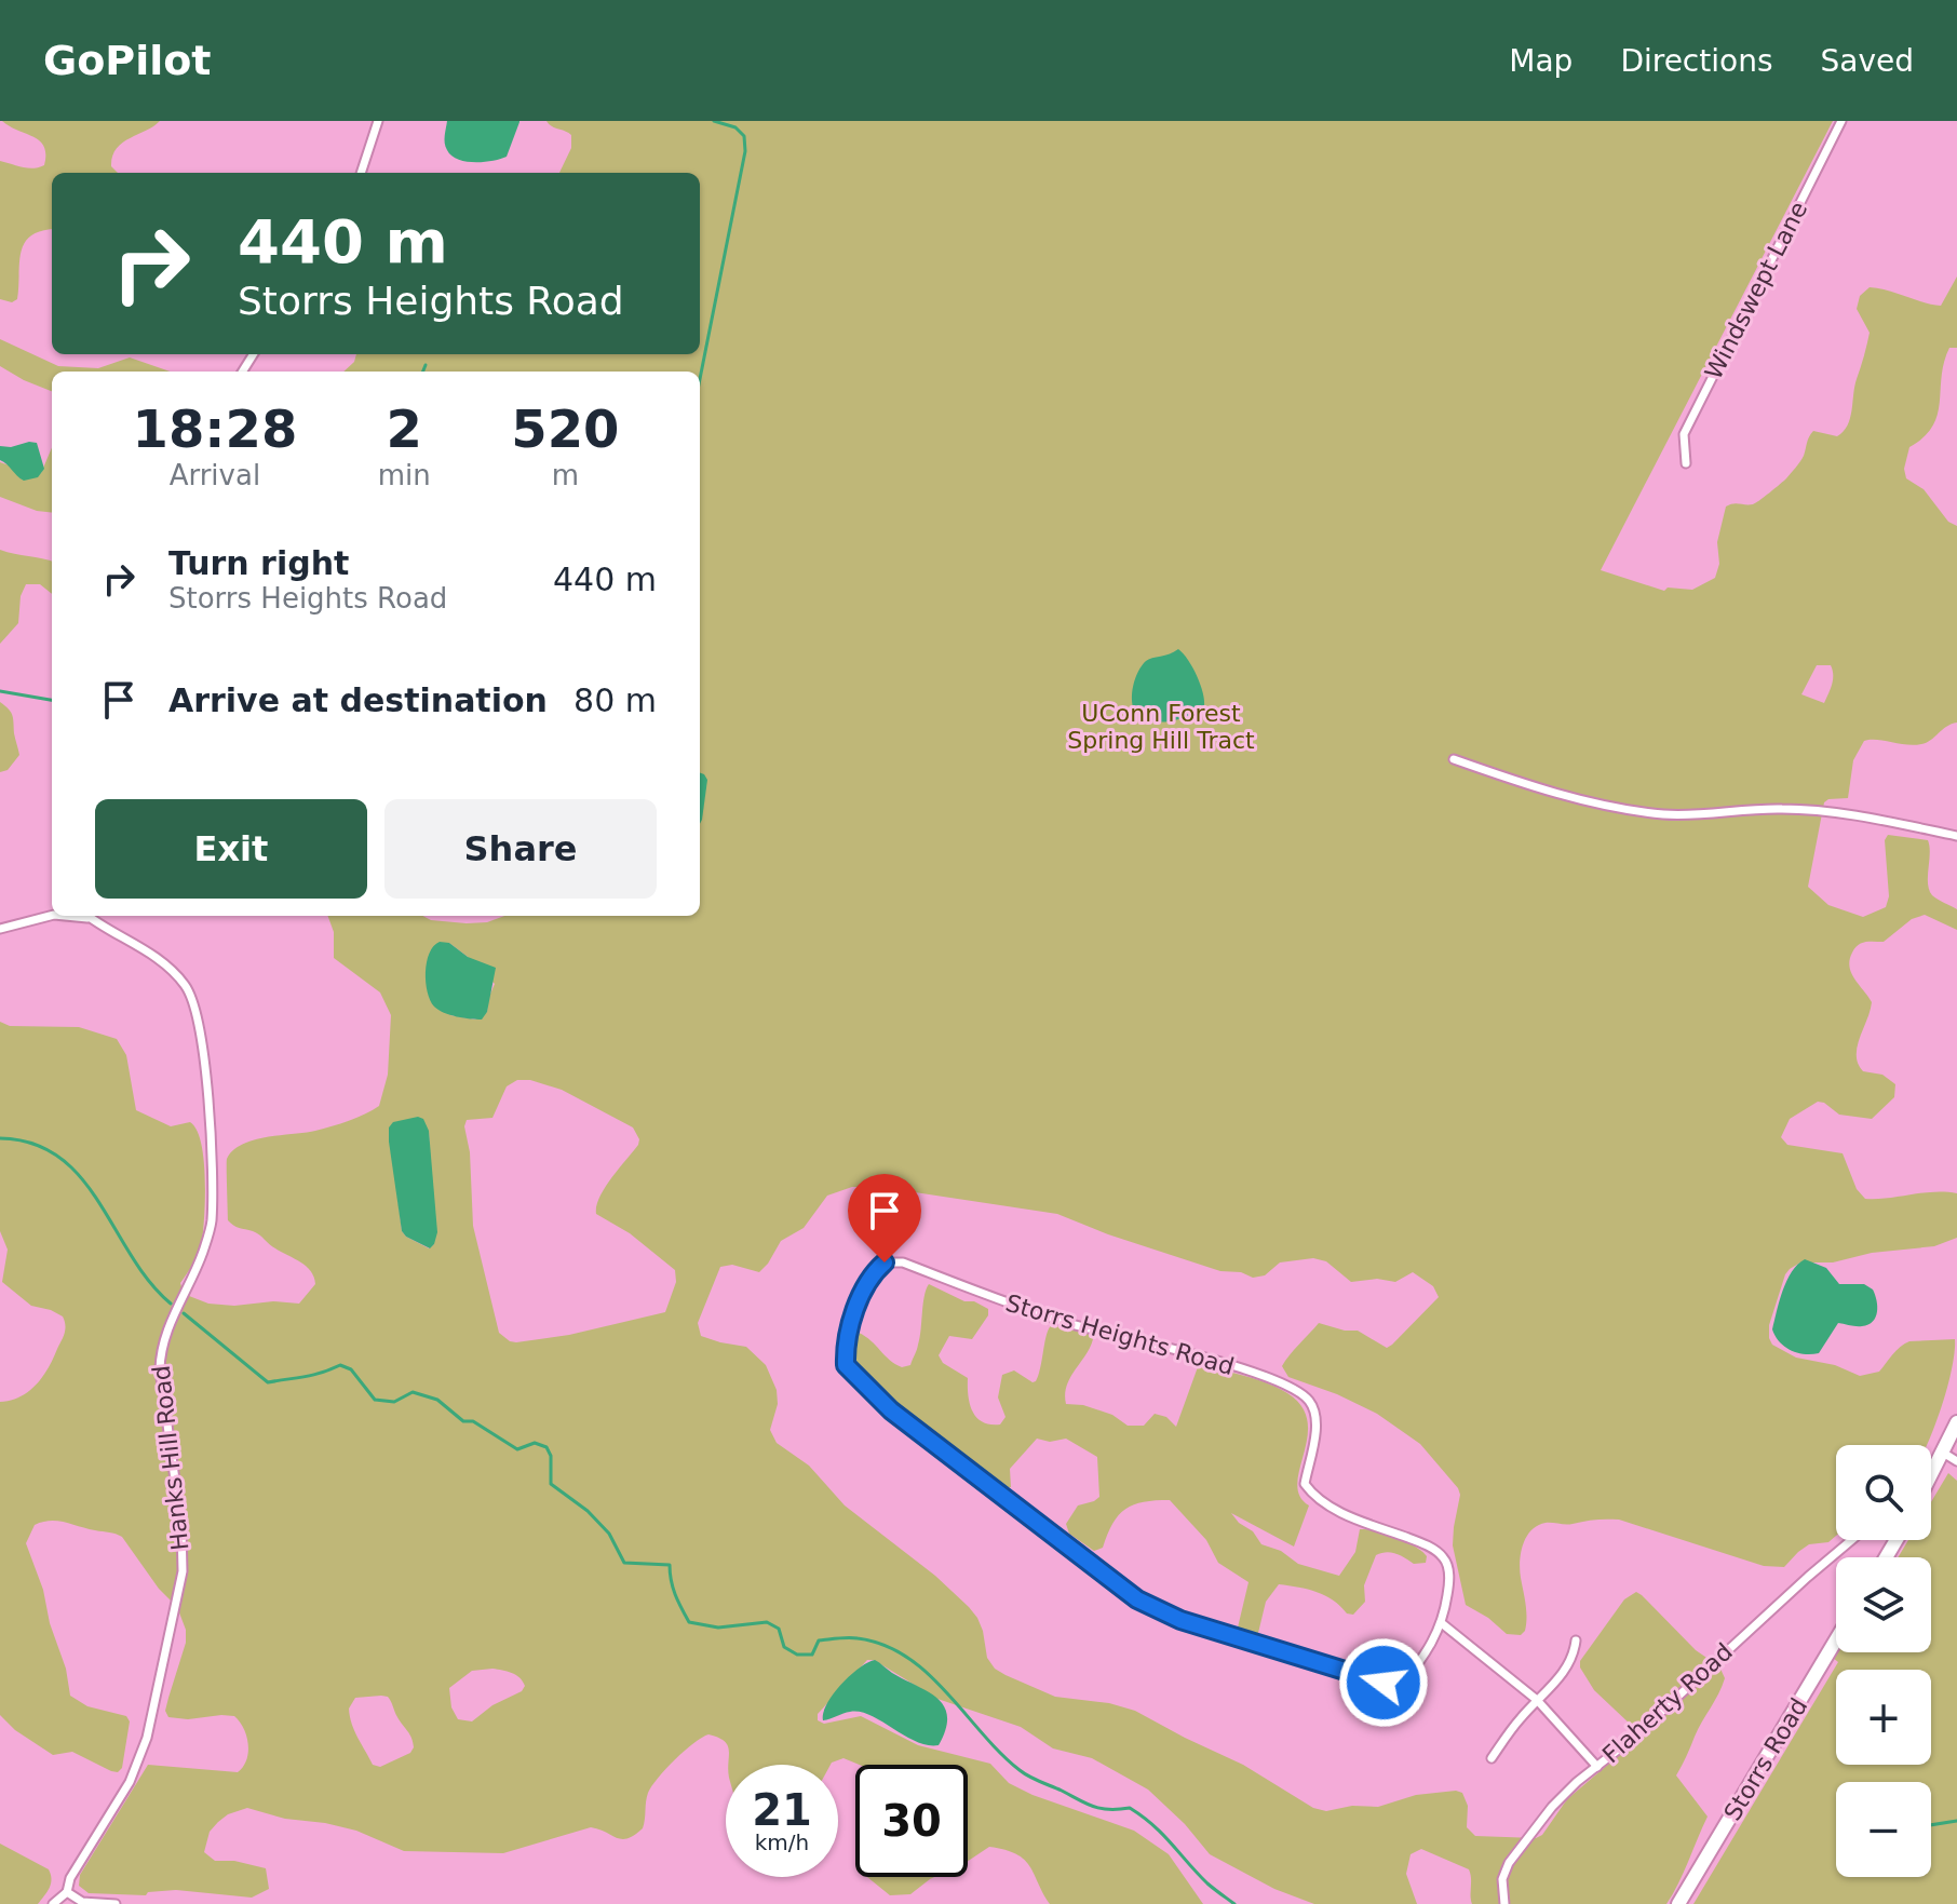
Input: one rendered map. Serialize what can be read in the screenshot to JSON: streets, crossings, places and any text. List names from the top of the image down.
{
  "streets": {
    "main road": ["Storrs Road"],
    "street": [
      "Windswept Lane",
      "Storrs Heights Road",
      "Hanks Hill Road",
      "Flaherty Road"
    ]
  },
  "parks": ["UConn Forest Spring Hill Tract"],
  "page": {
    "header": "GoPilot",
    "nav": ["Map", "Directions", "Saved"],
    "turn": ["440 m", "Storrs Heights Road"],
    "eta": [
      "18:28",
      "Arrival",
      "2",
      "min",
      "520",
      "m"
    ],
    "list": [
      {
        "name": "Turn right",
        "note": "Storrs Heights Road",
        "value": "440 m"
      },
      {
        "name": "Arrive at destination",
        "value": "80 m"
      }
    ],
    "buttons": ["Exit", "Share"],
    "map_buttons": ["+", "−"],
    "speed": "21 km/h",
    "limit": "30"
  }
}
